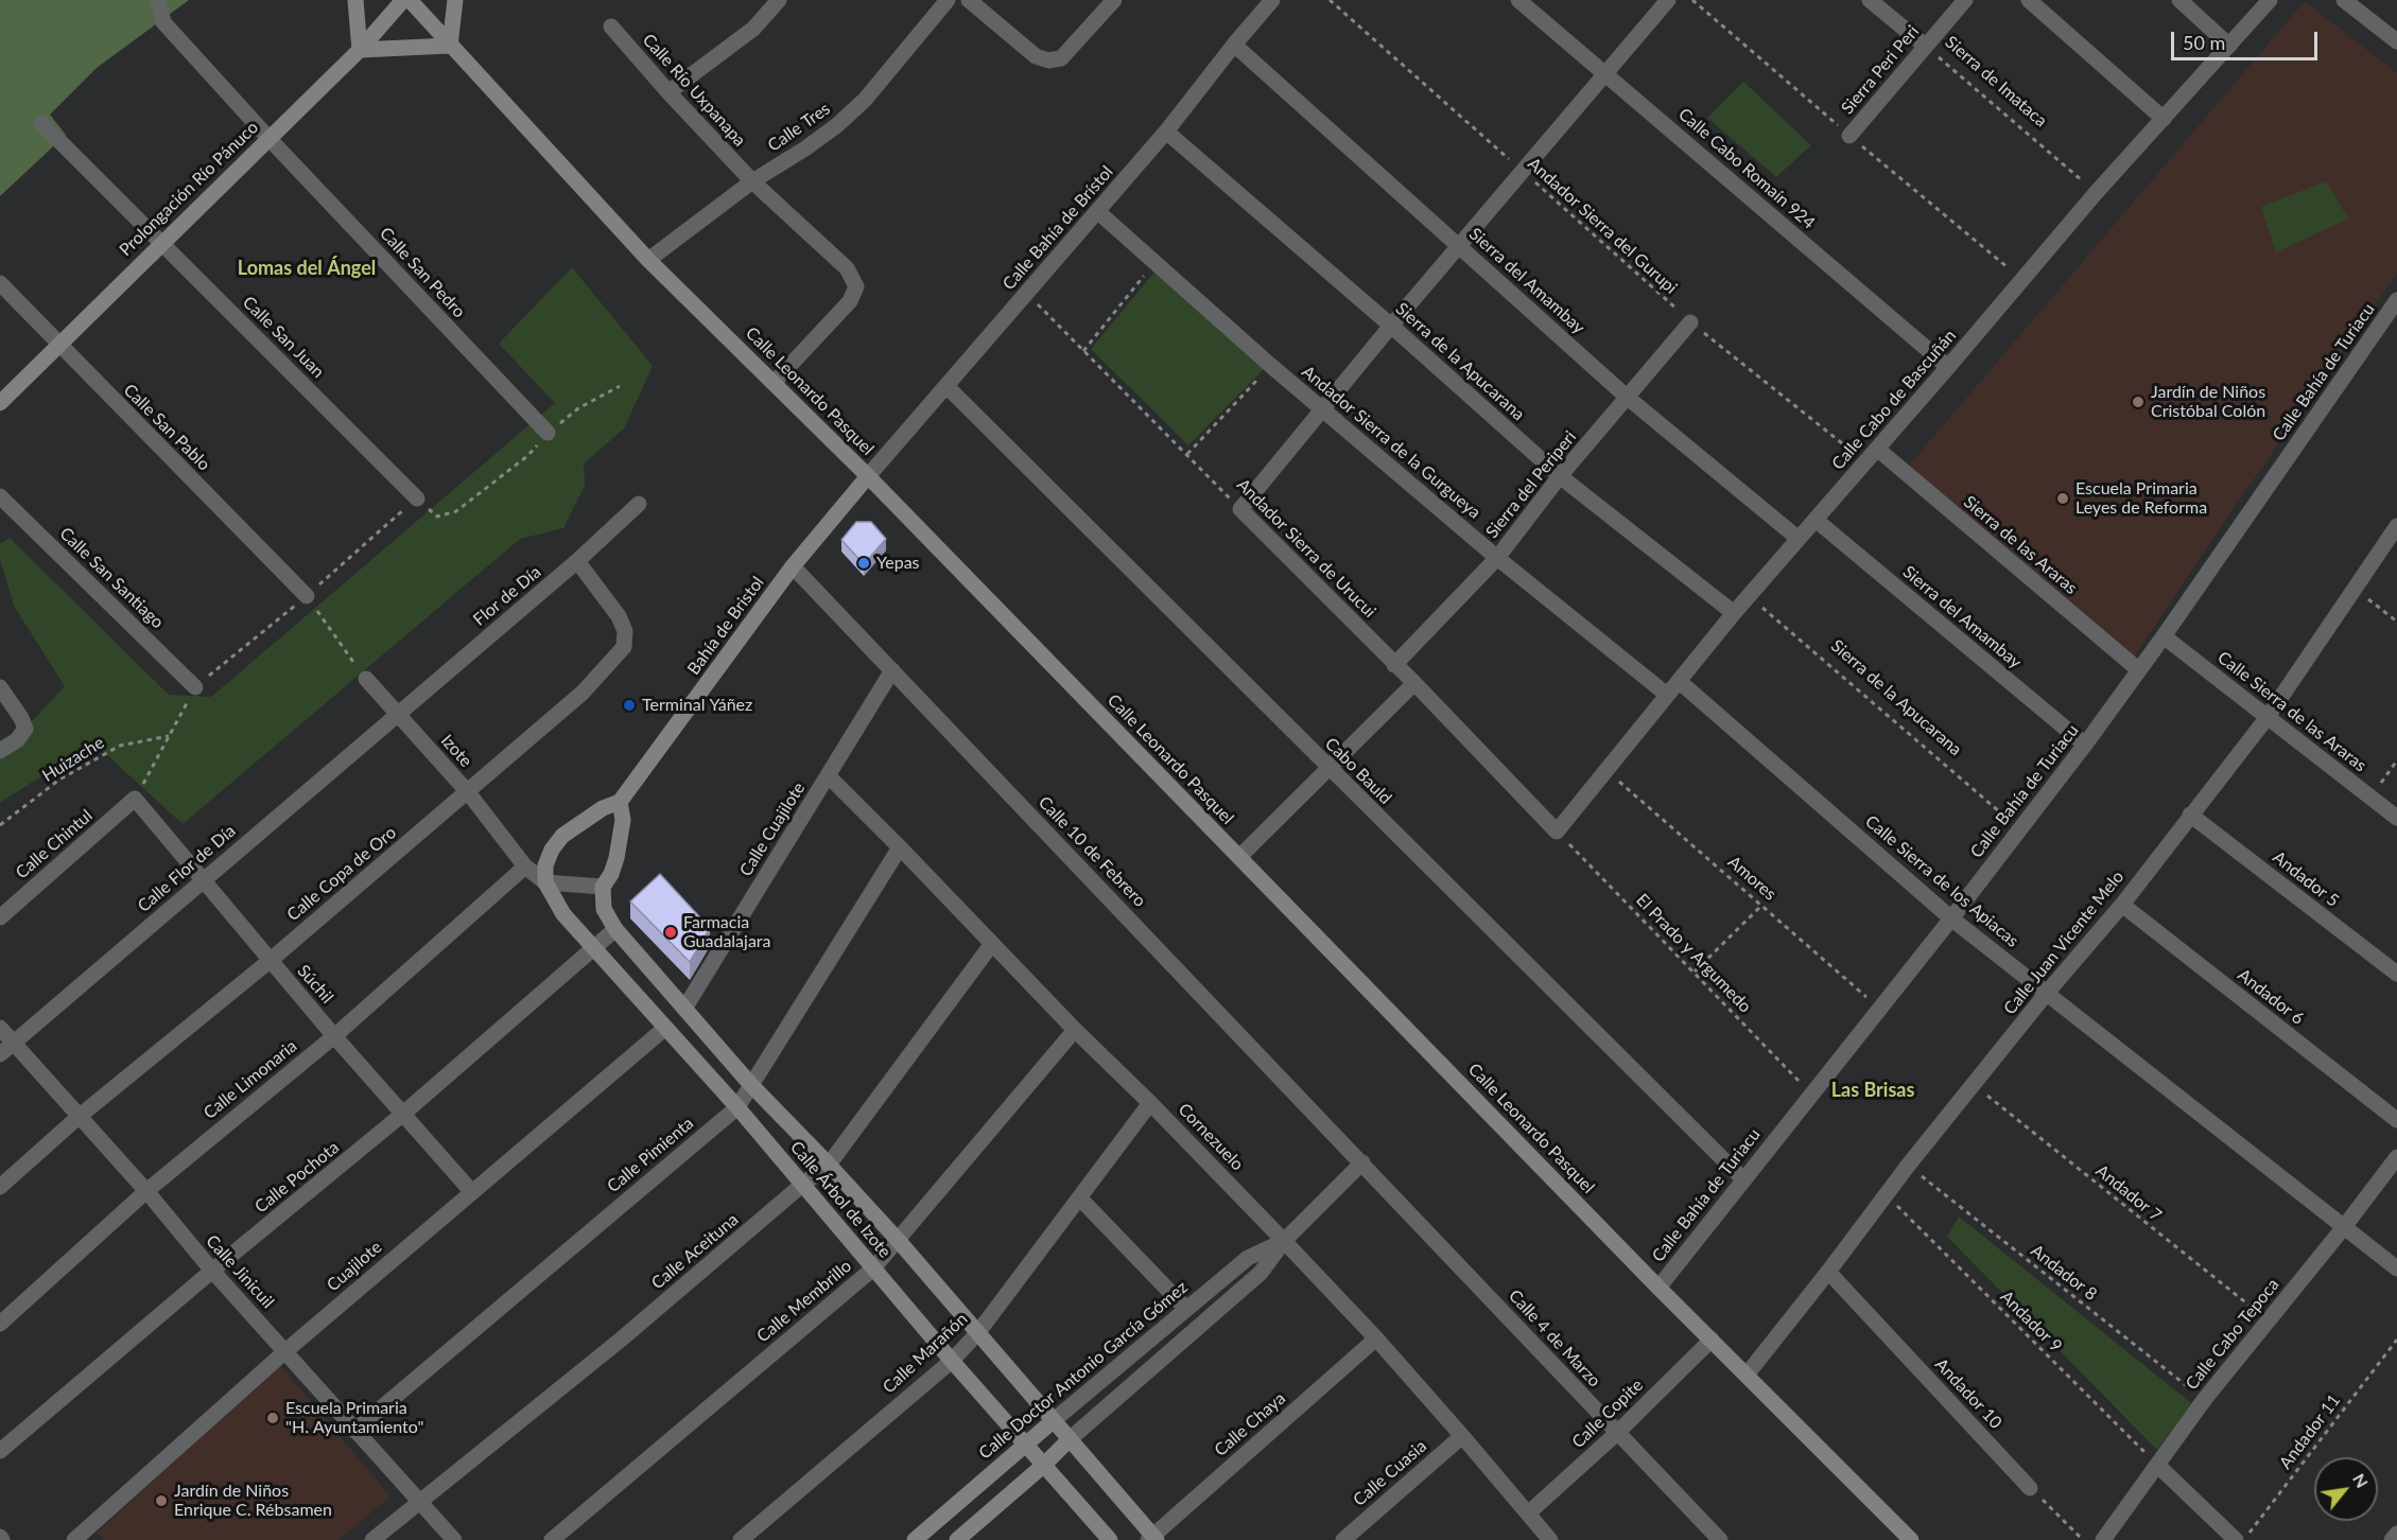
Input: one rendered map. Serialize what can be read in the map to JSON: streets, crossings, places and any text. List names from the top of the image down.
{
  "streets": {
    "street": [
      "Sierra Peri Peri",
      "Sierra de Imataca",
      "Calle Río Uxpanapa",
      "Calle Tres",
      "Calle Cabo Romaín 924",
      "Prolongación Río Pánuco",
      "Calle Bahía de Brístol",
      "Calle San Pedro",
      "Sierra del Amambay",
      "Calle San Juan",
      "Sierra de la Apucarana",
      "Calle Bahía de Turiacu",
      "Calle Leonardo Pasquel",
      "Calle Cabo de Bascuñán",
      "Calle San Pablo",
      "Andador Sierra de la Gurgueya",
      "Sierra del Periperi",
      "Sierra de las Araras",
      "Andador Sierra de Urucui",
      "Calle San Santiago",
      "Flor de Día",
      "Bahía de Bristol",
      "Calle Sierra de las Araras",
      "Izote",
      "Cabo Bauld",
      "Calle Cuajilote",
      "Calle Chintul",
      "Calle 10 de Febrero",
      "Calle Flor de Día",
      "Calle Copa de Oro",
      "Andador 5",
      "Calle Sierra de los Apiacas",
      "Calle Juan Vicente Melo",
      "Súchil",
      "Andador 6",
      "Calle Limonaria",
      "Cornezuelo",
      "Calle Pimienta",
      "Calle Pochota",
      "Calle Árbol de Izote",
      "Calle Aceituna",
      "Cuajilote",
      "Calle Jinicuil",
      "Calle Membrillo",
      "Calle Cabo Tepoca",
      "Calle 4 de Marzo",
      "Calle Marañón",
      "Calle Doctor Antonio García Gómez",
      "Andador 10",
      "Calle Copite",
      "Calle Chaya",
      "Calle Cuasia"
    ],
    "path": [
      "Andador Sierra del Gurupi",
      "Huizache",
      "Amores",
      "El Prado y Argumedo",
      "Andador 7",
      "Andador 8",
      "Andador 9",
      "Andador 11"
    ]
  },
  "crossings": [
    ["Sierra Peri Peri", "Sierra de Imataca"],
    ["Sierra de Imataca", "Calle Cabo de Bascuñán"],
    ["Calle Río Uxpanapa", "Calle Tres"],
    ["Calle Río Uxpanapa", "Calle Leonardo Pasquel"],
    ["Calle Tres", "Calle Leonardo Pasquel"],
    ["Calle Cabo Romaín 924", "Calle Cabo de Bascuñán"],
    ["Prolongación Río Pánuco", "Calle San Pedro"],
    ["Prolongación Río Pánuco", "Calle San Juan"],
    ["Prolongación Río Pánuco", "Calle San Pablo"],
    ["Andador Sierra del Gurupi", "Calle Cabo de Bascuñán"],
    ["Andador Sierra del Gurupi", "Sierra del Periperi"],
    ["Calle Bahía de Brístol", "Sierra del Amambay"],
    ["Calle Bahía de Brístol", "Sierra de la Apucarana"],
    ["Calle Bahía de Brístol", "Calle Leonardo Pasquel"],
    ["Calle Bahía de Brístol", "Andador Sierra de la Gurgueya"],
    ["Calle Bahía de Brístol", "Andador Sierra de Urucui"],
    ["Calle Bahía de Brístol", "Bahía de Bristol"],
    ["Calle Bahía de Brístol", "Cabo Bauld"],
    ["Sierra del Amambay", "Calle Bahía de Turiacu"],
    ["Sierra del Amambay", "Calle Cabo de Bascuñán"],
    ["Sierra del Amambay", "Sierra del Periperi"],
    ["Sierra de la Apucarana", "Calle Bahía de Turiacu"],
    ["Sierra de la Apucarana", "Calle Cabo de Bascuñán"],
    ["Sierra de la Apucarana", "Sierra del Periperi"],
    ["Calle Bahía de Turiacu", "Calle Leonardo Pasquel"],
    ["Calle Bahía de Turiacu", "Sierra de las Araras"],
    ["Calle Bahía de Turiacu", "Calle Sierra de las Araras"],
    ["Calle Bahía de Turiacu", "Cabo Bauld"],
    ["Calle Bahía de Turiacu", "Amores"],
    ["Calle Bahía de Turiacu", "Calle Sierra de los Apiacas"],
    ["Calle Bahía de Turiacu", "El Prado y Argumedo"],
    ["Calle Leonardo Pasquel", "Bahía de Bristol"],
    ["Calle Leonardo Pasquel", "Calle Juan Vicente Melo"],
    ["Calle Leonardo Pasquel", "Calle Copite"],
    ["Calle Cabo de Bascuñán", "Andador Sierra de la Gurgueya"],
    ["Calle Cabo de Bascuñán", "Sierra de las Araras"],
    ["Calle Cabo de Bascuñán", "Andador Sierra de Urucui"],
    ["Calle Cabo de Bascuñán", "Amores"],
    ["Calle Cabo de Bascuñán", "Calle Sierra de los Apiacas"],
    ["Calle Cabo de Bascuñán", "El Prado y Argumedo"],
    ["Andador Sierra de la Gurgueya", "Sierra del Periperi"],
    ["Sierra del Periperi", "Andador Sierra de Urucui"],
    ["Andador Sierra de Urucui", "El Prado y Argumedo"],
    ["Flor de Día", "Izote"],
    ["Flor de Día", "Calle Flor de Día"],
    ["Flor de Día", "Calle Copa de Oro"],
    ["Bahía de Bristol", "Izote"],
    ["Bahía de Bristol", "Calle 10 de Febrero"],
    ["Bahía de Bristol", "Calle Árbol de Izote"],
    ["Calle Sierra de las Araras", "Calle Juan Vicente Melo"],
    ["Izote", "Calle Flor de Día"],
    ["Izote", "Calle Copa de Oro"],
    ["Izote", "Calle Limonaria"],
    ["Izote", "Calle Árbol de Izote"],
    ["Calle Cuajilote", "Calle 10 de Febrero"],
    ["Calle Cuajilote", "Cornezuelo"],
    ["Calle Cuajilote", "Calle Árbol de Izote"],
    ["Calle Chintul", "Súchil"],
    ["Calle 10 de Febrero", "Calle 4 de Marzo"],
    ["Calle 10 de Febrero", "Calle Doctor Antonio García Gómez"],
    ["Calle Flor de Día", "Súchil"],
    ["Calle Flor de Día", "Calle Jinicuil"],
    ["Calle Copa de Oro", "Súchil"],
    ["Calle Copa de Oro", "Calle Jinicuil"],
    ["Andador 5", "Calle Juan Vicente Melo"],
    ["Calle Sierra de los Apiacas", "Calle Juan Vicente Melo"],
    ["Calle Sierra de los Apiacas", "Calle Cabo Tepoca"],
    ["Calle Juan Vicente Melo", "Andador 6"],
    ["Calle Juan Vicente Melo", "Andador 7"],
    ["Calle Juan Vicente Melo", "Andador 8"],
    ["Calle Juan Vicente Melo", "Andador 9"],
    ["Calle Juan Vicente Melo", "Andador 10"],
    ["Súchil", "Calle Limonaria"],
    ["Súchil", "Calle Pochota"],
    ["Súchil", "Cuajilote"],
    ["Calle Limonaria", "Calle Jinicuil"],
    ["Cornezuelo", "Calle Pimienta"],
    ["Cornezuelo", "Calle Aceituna"],
    ["Cornezuelo", "Calle Membrillo"],
    ["Cornezuelo", "Calle Marañón"],
    ["Cornezuelo", "Calle Doctor Antonio García Gómez"],
    ["Cornezuelo", "Calle Copite"],
    ["Cornezuelo", "Calle Chaya"],
    ["Cornezuelo", "Calle Cuasia"],
    ["Calle Pimienta", "Calle Árbol de Izote"],
    ["Calle Pimienta", "Calle Jinicuil"],
    ["Calle Pochota", "Calle Árbol de Izote"],
    ["Calle Pochota", "Calle Jinicuil"],
    ["Andador 7", "Calle Cabo Tepoca"],
    ["Calle Árbol de Izote", "Calle Aceituna"],
    ["Calle Árbol de Izote", "Cuajilote"],
    ["Calle Árbol de Izote", "Calle Membrillo"],
    ["Calle Árbol de Izote", "Calle Marañón"],
    ["Calle Árbol de Izote", "Calle Doctor Antonio García Gómez"],
    ["Calle Árbol de Izote", "Calle Chaya"],
    ["Calle Aceituna", "Calle Jinicuil"],
    ["Cuajilote", "Calle Jinicuil"],
    ["Andador 8", "Calle Cabo Tepoca"],
    ["Andador 9", "Calle Cabo Tepoca"],
    ["Calle 4 de Marzo", "Calle Doctor Antonio García Gómez"],
    ["Calle 4 de Marzo", "Calle Copite"]
  ],
  "districts": ["Lomas del Ángel", "Las Brisas"],
  "places": [
    "Jardín de Niños Cristóbal Colón",
    "Escuela Primaria Leyes de Reforma",
    "Yepas",
    "Terminal Yáñez",
    "Farmacia Guadalajara",
    "Escuela Primaria \"H. Ayuntamiento\"",
    "Jardín de Niños Enrique C. Rébsamen"
  ],
  "scale_bar": "50 m",
  "north": "top right"
}
